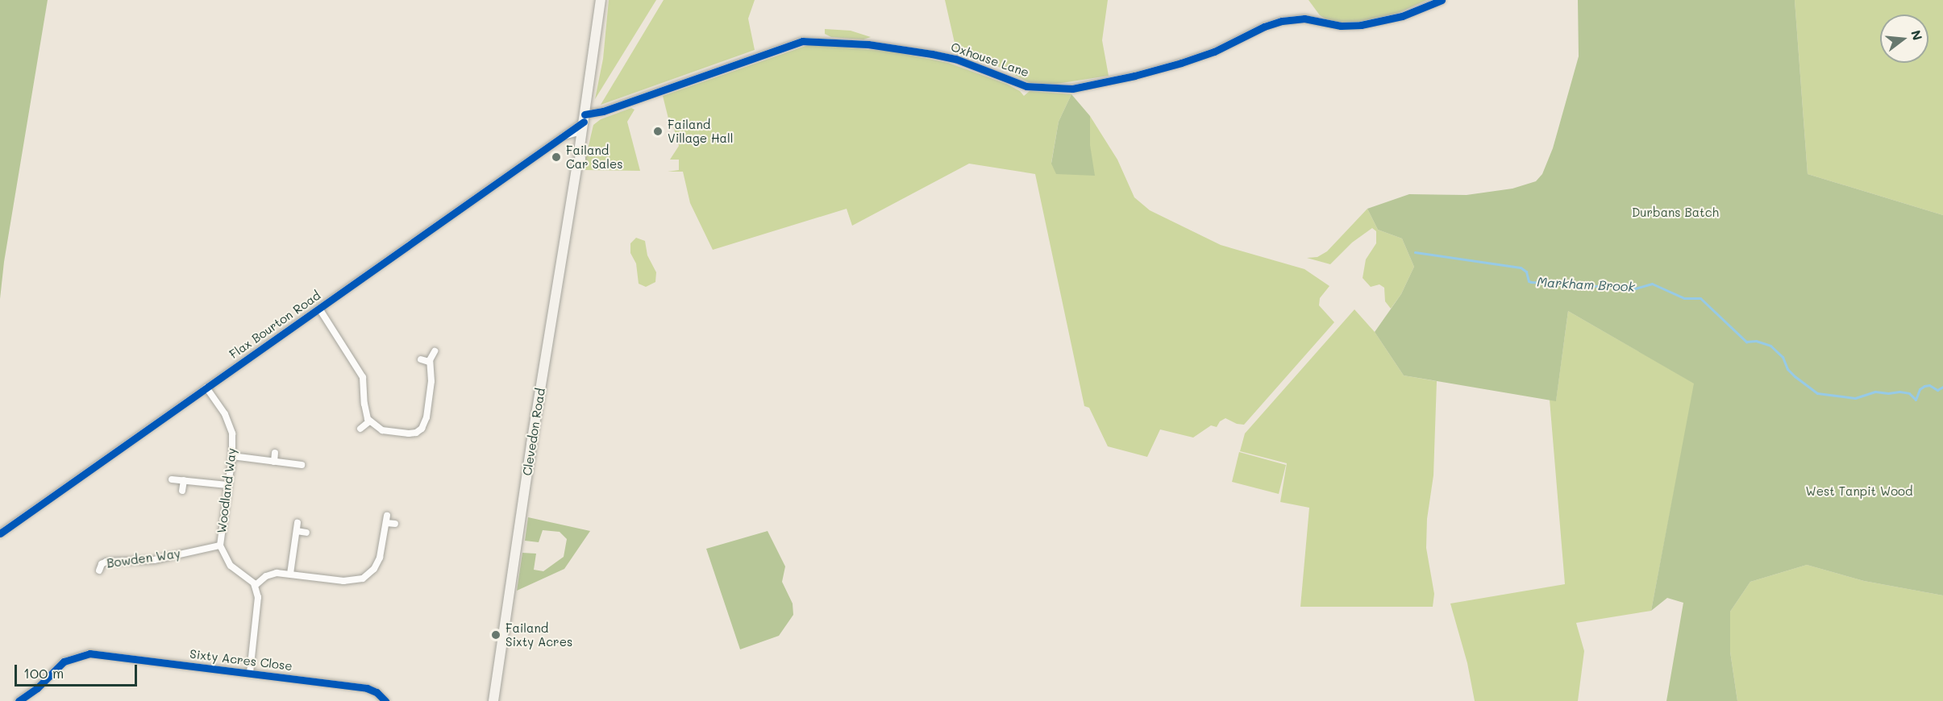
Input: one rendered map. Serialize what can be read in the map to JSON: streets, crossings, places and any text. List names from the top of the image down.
{
  "streets": {
    "main road": ["Clevedon Road"],
    "street": [
      "Oxhouse Lane",
      "Flax Bourton Road",
      "Woodland Way",
      "Bowden Way",
      "Sixty Acres Close"
    ]
  },
  "crossings": [
    ["Oxhouse Lane", "Flax Bourton Road"],
    ["Oxhouse Lane", "Clevedon Road"],
    ["Flax Bourton Road", "Clevedon Road"],
    ["Flax Bourton Road", "Woodland Way"],
    ["Woodland Way", "Bowden Way"]
  ],
  "water": ["Markham Brook"],
  "parks": ["Durbans Batch", "West Tanpit Wood"],
  "places": ["Failand Village Hall", "Failand Car Sales", "Failand Sixty Acres"],
  "scale_bar": "100 m",
  "north": "right"
}
